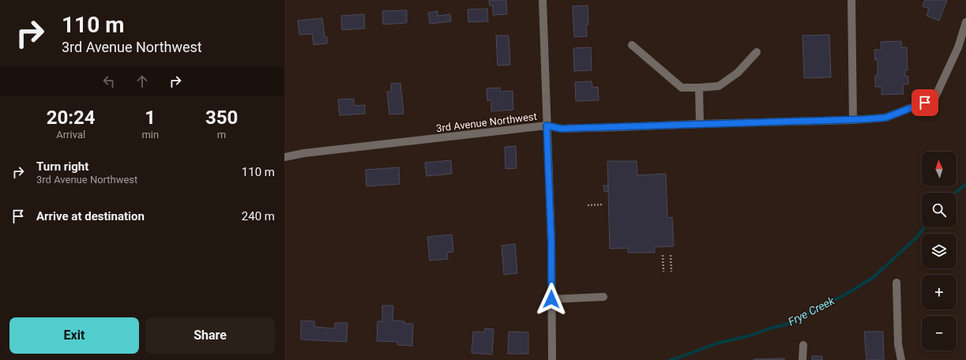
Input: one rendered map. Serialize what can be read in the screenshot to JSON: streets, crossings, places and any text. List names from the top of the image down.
{
  "streets": {
    "street": ["3rd Avenue Northwest"]
  },
  "water": ["Frye Creek"],
  "north": "top",
  "page": {
    "turn": ["110 m", "3rd Avenue Northwest"],
    "eta": [
      "20:24",
      "Arrival",
      "1",
      "min",
      "350",
      "m"
    ],
    "list": [
      {
        "name": "Turn right",
        "note": "3rd Avenue Northwest",
        "value": "110 m"
      },
      {
        "name": "Arrive at destination",
        "value": "240 m"
      }
    ],
    "map_buttons": ["+", "−"],
    "buttons": ["Exit", "Share"]
  }
}
